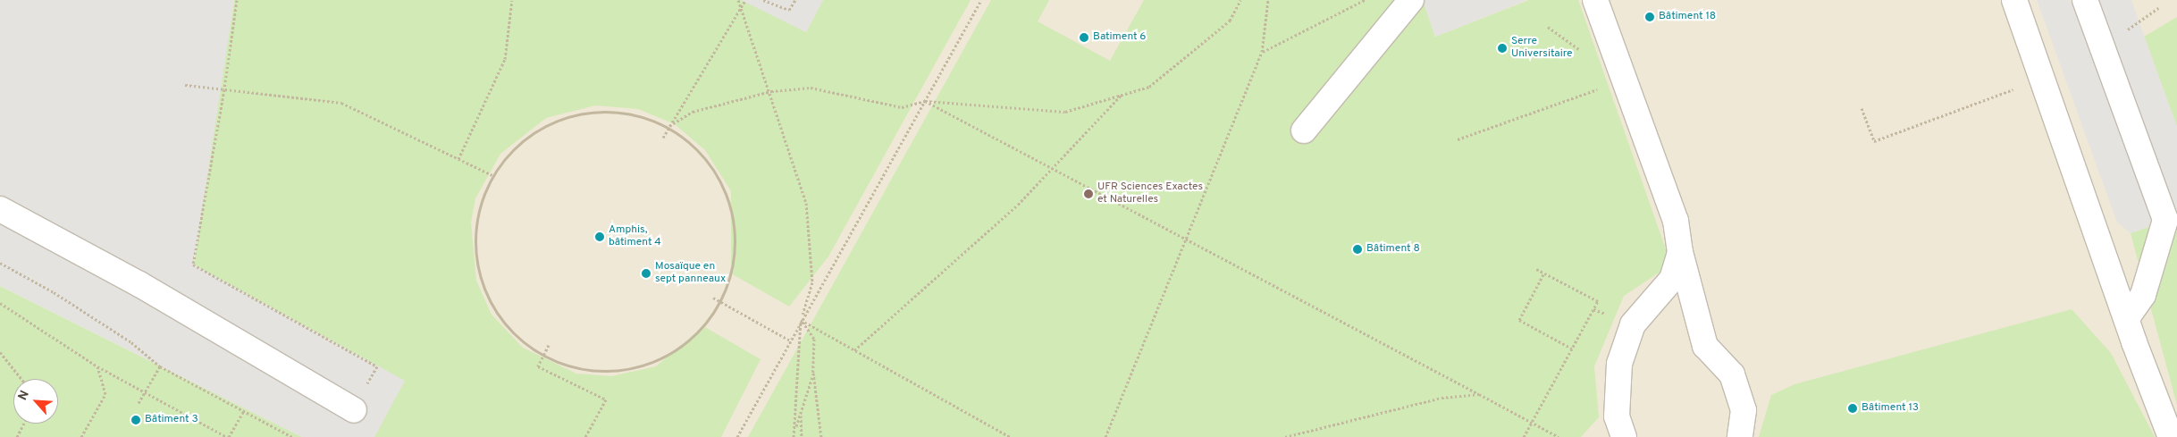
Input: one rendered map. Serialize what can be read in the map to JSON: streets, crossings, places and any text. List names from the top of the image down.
{
  "places": [
    "Bâtiment 18",
    "Batiment 6",
    "Serre Universitaire",
    "UFR Sciences Exactes et Naturelles",
    "Amphis, bâtiment 4",
    "Bâtiment 8",
    "Mosaïque en sept panneaux",
    "Bâtiment 13",
    "Bâtiment 3"
  ],
  "north": "top left"
}
